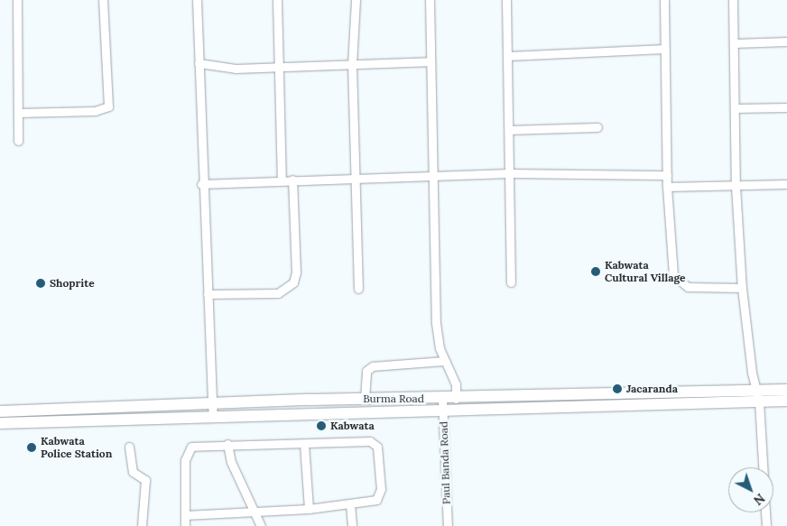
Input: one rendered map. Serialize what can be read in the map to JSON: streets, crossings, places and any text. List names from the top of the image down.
{
  "streets": {
    "main road": ["Burma Road"],
    "street": ["Paul Banda Road"]
  },
  "crossings": [
    ["Burma Road", "Paul Banda Road"]
  ],
  "places": [
    "Kabwata Cultural Village",
    "Shoprite",
    "Jacaranda",
    "Kabwata",
    "Kabwata Police Station"
  ],
  "north": "bottom right"
}
